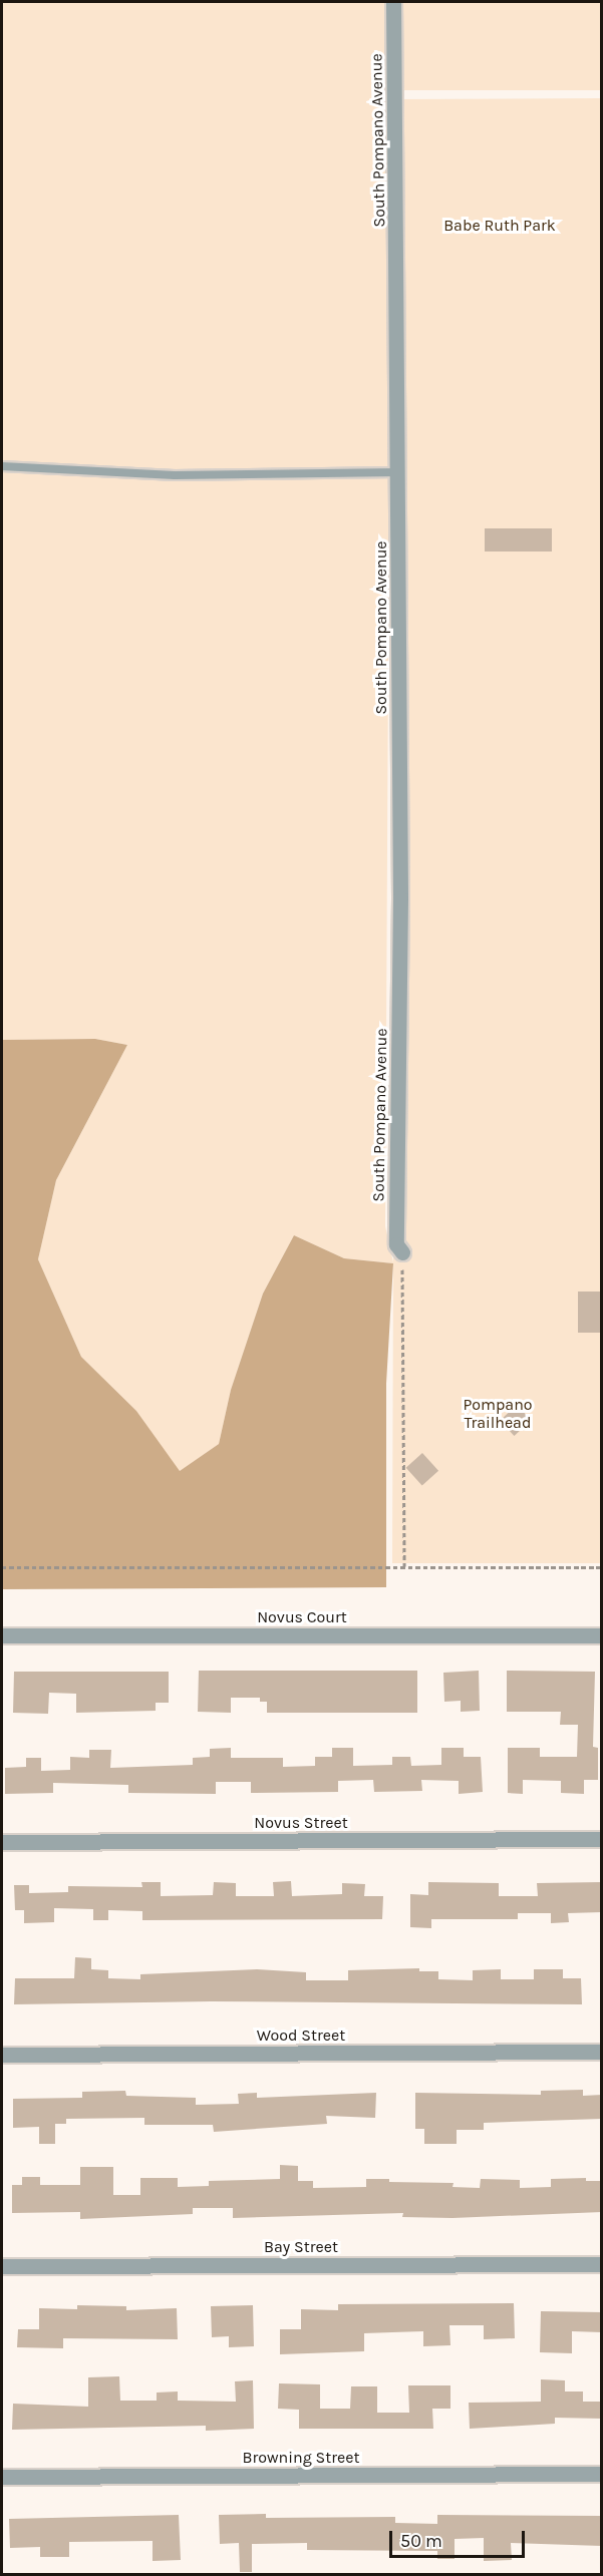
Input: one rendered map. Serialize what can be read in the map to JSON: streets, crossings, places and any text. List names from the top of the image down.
{
  "streets": {
    "street": [
      "South Pompano Avenue",
      "Novus Court",
      "Novus Street",
      "Wood Street",
      "Bay Street",
      "Browning Street"
    ]
  },
  "parks": ["Babe Ruth Park", "Pompano Trailhead"],
  "scale_bar": "50 m"
}
